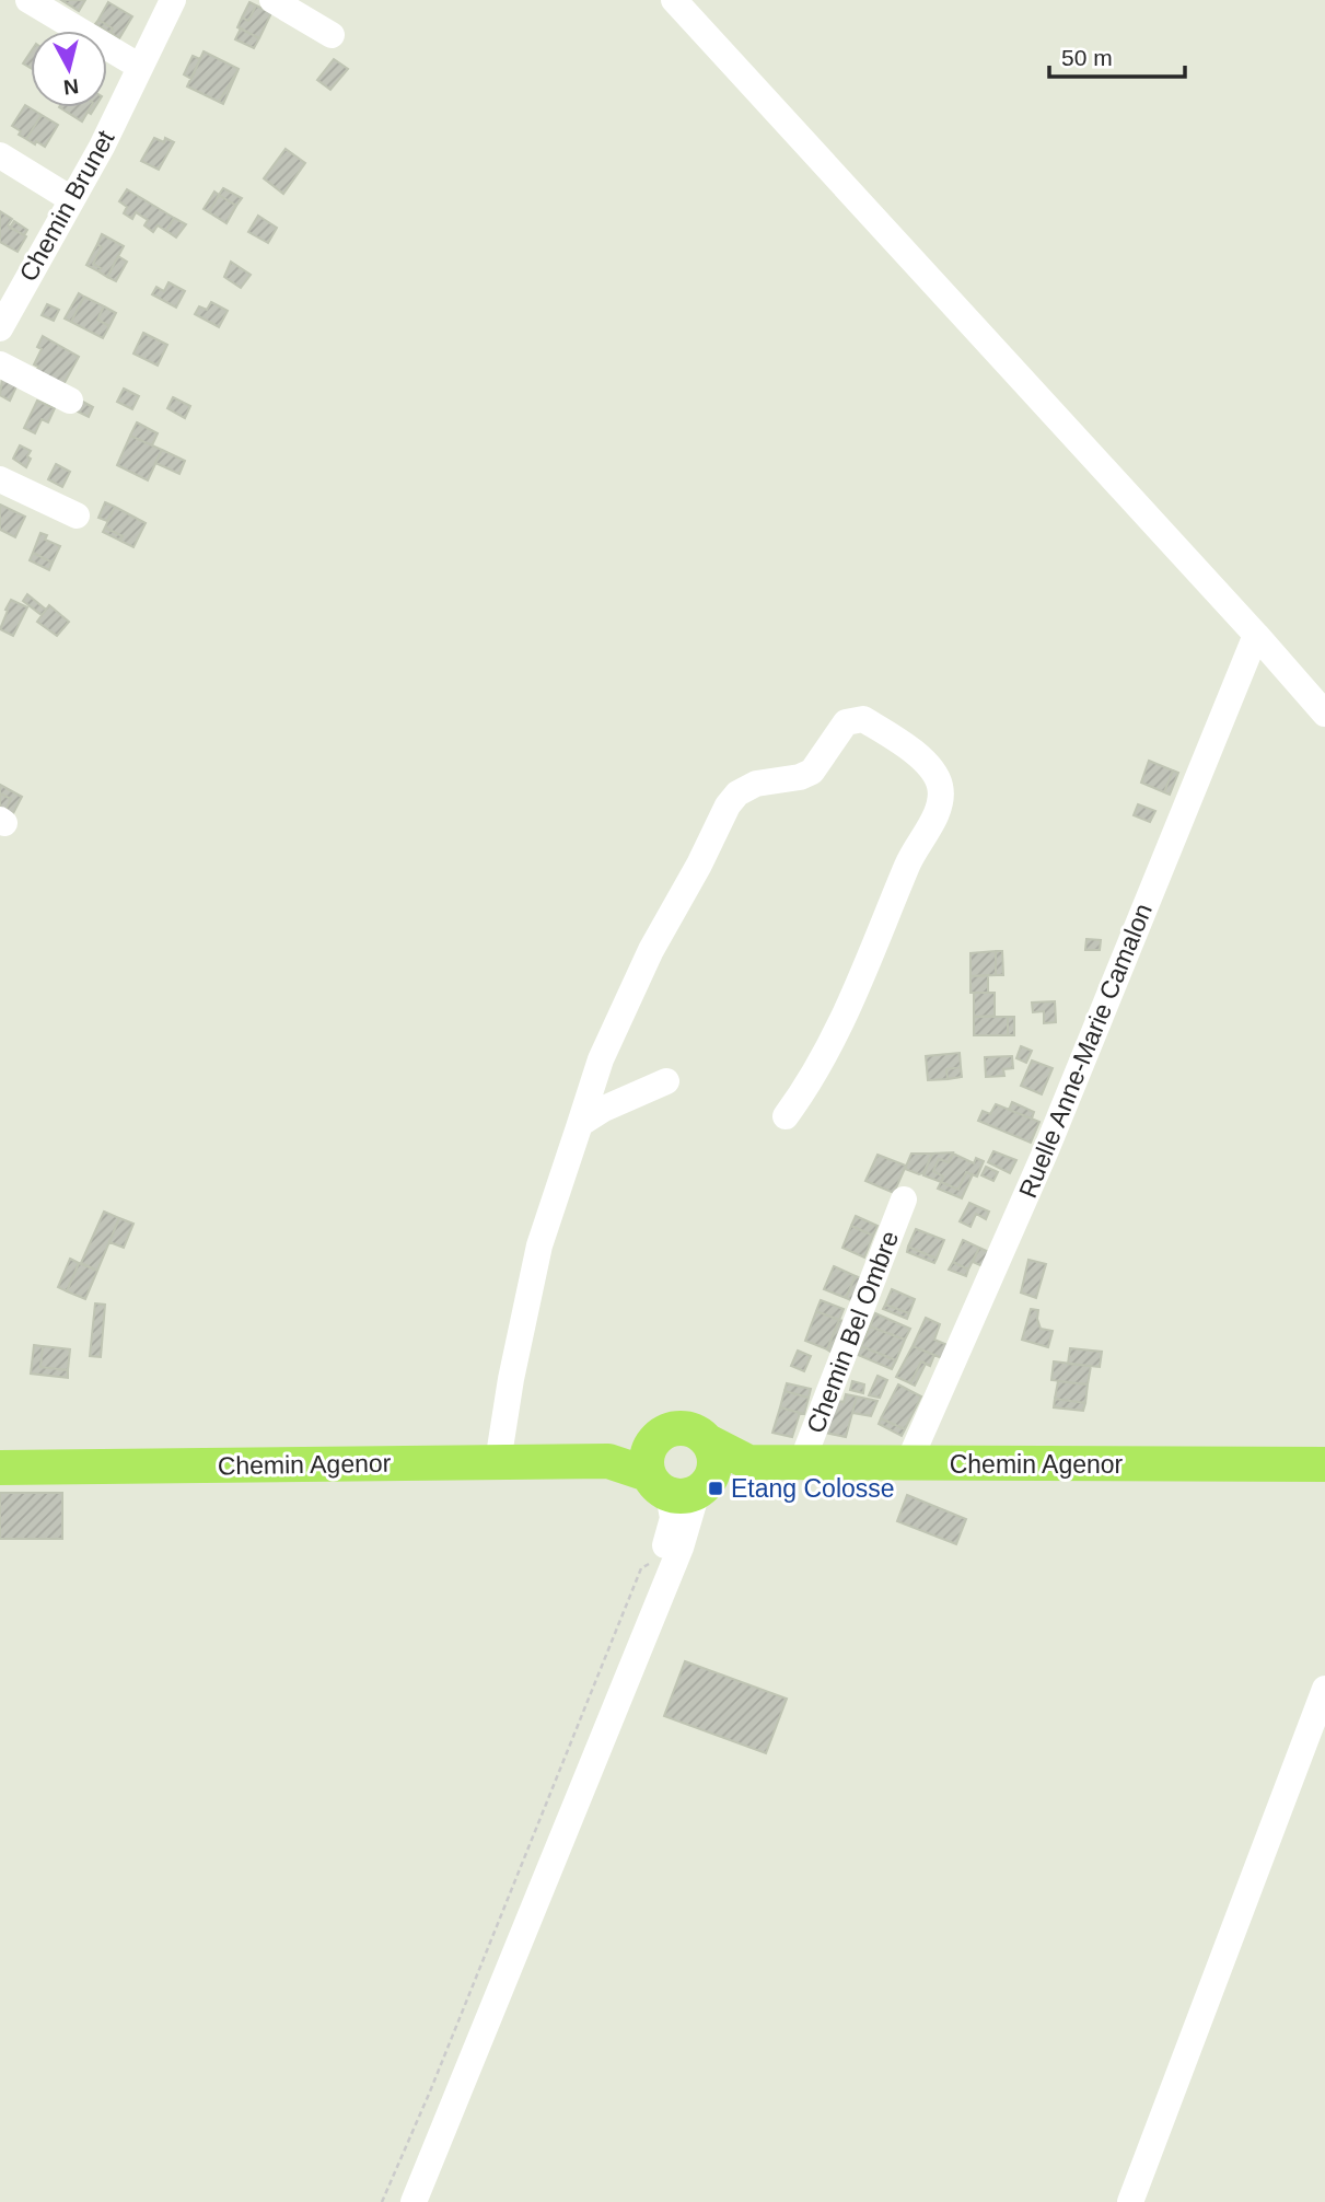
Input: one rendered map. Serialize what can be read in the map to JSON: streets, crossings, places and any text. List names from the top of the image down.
{
  "streets": {
    "main road": ["Chemin Agenor"],
    "street": ["Chemin Brunet", "Ruelle Anne-Marie Camalon", "Chemin Bel Ombre"]
  },
  "crossings": [
    ["Ruelle Anne-Marie Camalon", "Chemin Agenor"],
    ["Chemin Bel Ombre", "Chemin Agenor"]
  ],
  "places": {
    "transit": ["Etang Colosse"]
  },
  "scale_bar": "50 m",
  "north": "bottom"
}
